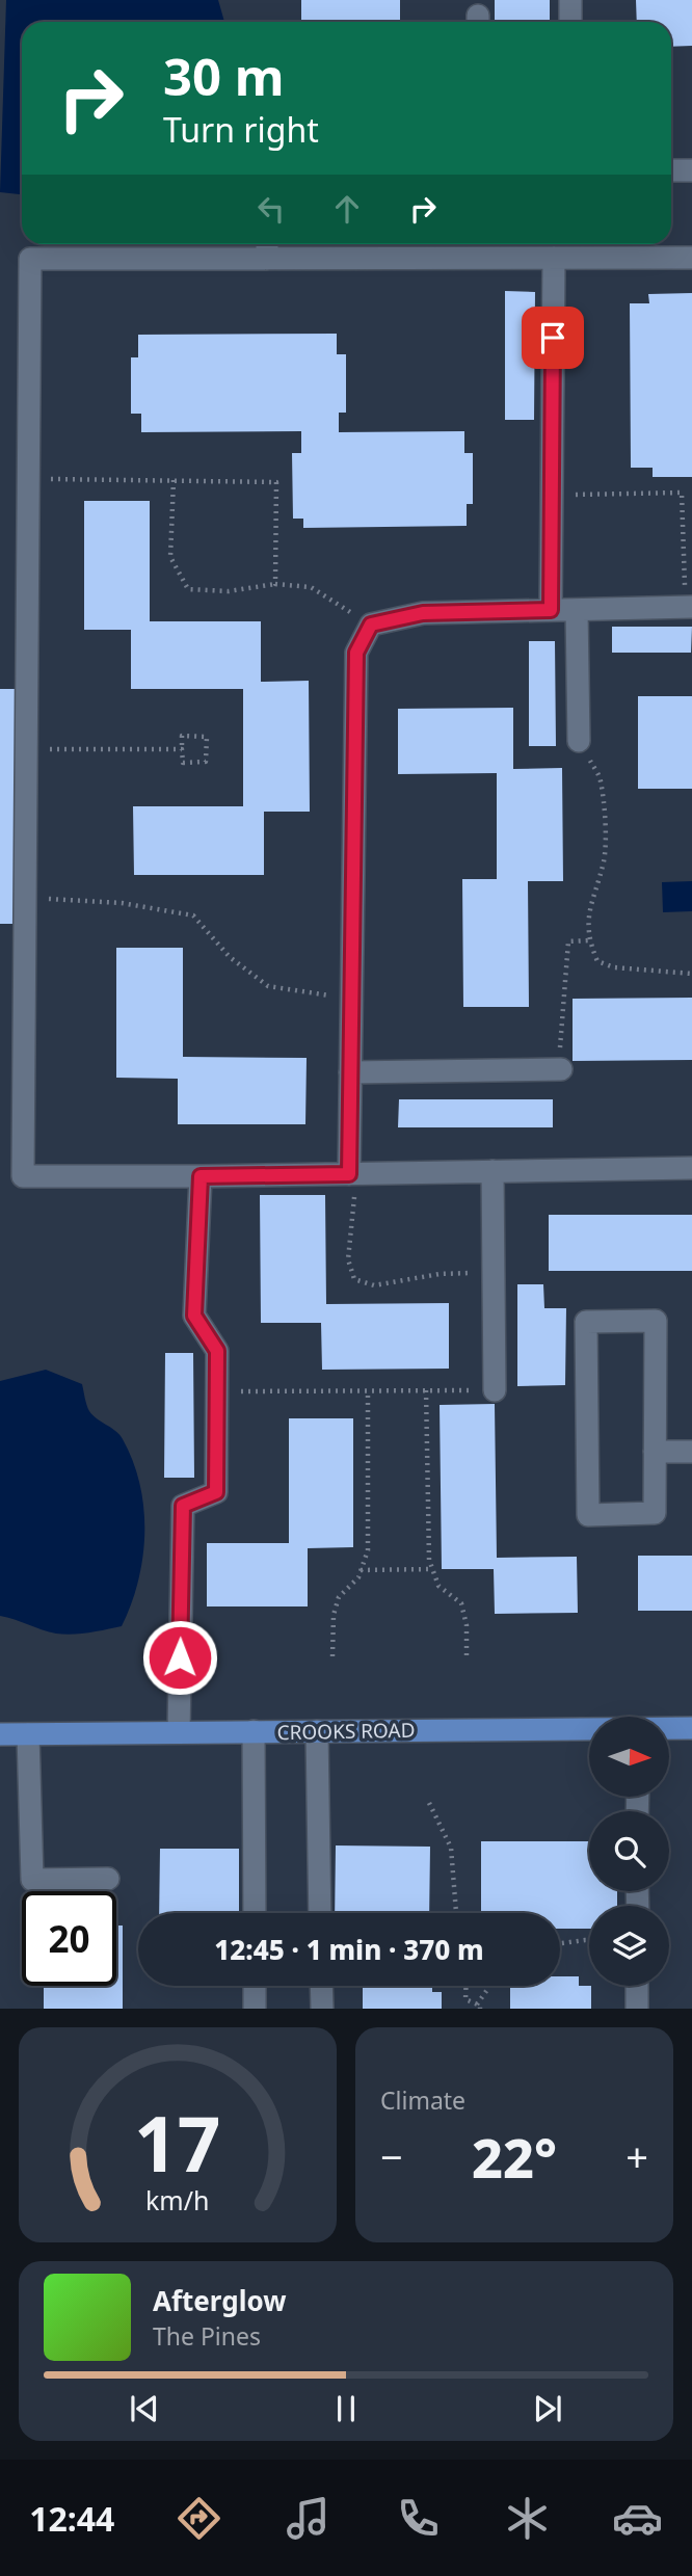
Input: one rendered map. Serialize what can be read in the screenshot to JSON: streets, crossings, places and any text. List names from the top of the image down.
{
  "streets": {
    "main road": ["CROOKS ROAD"]
  },
  "north": "right",
  "page": {
    "turn": ["30 m", "Turn right"],
    "limit": "20",
    "trip": "12:45 · 1 min · 370 m",
    "tile": "Climate",
    "heat": ["−", "22°", "+"],
    "song": ["Afterglow", "The Pines"],
    "tabs": "12:44",
    "gauge": ["17", "km/h"]
  }
}
